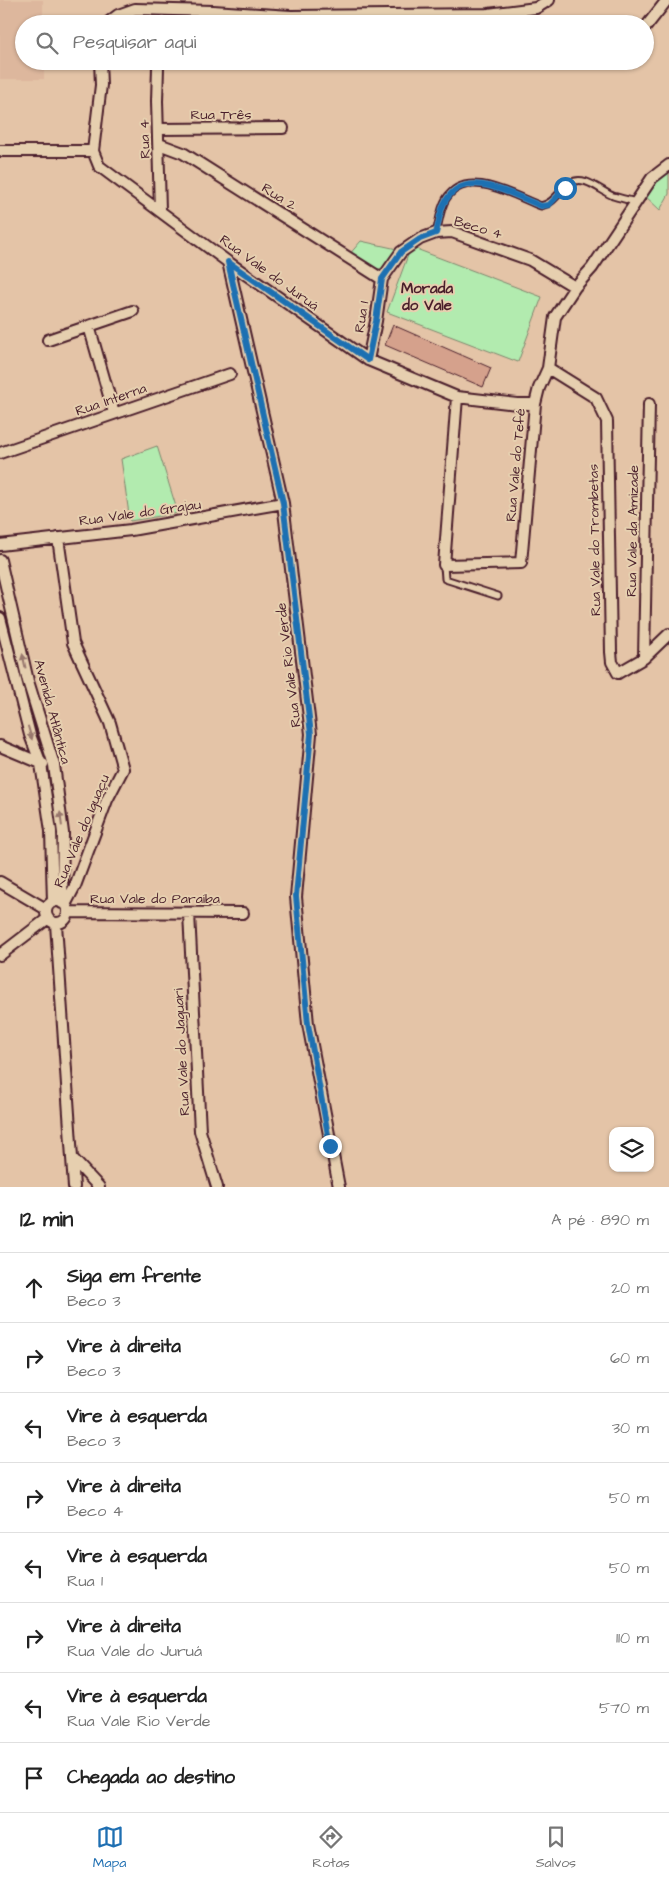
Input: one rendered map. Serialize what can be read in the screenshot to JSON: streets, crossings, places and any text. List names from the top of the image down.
{
  "streets": {
    "street": [
      "Rua Três",
      "Rua 4",
      "Rua 2",
      "Beco 4",
      "Rua Vale do Juruá",
      "Rua 1",
      "Rua Interna",
      "Rua Vale do Tefé",
      "Rua Vale do Grajau",
      "Rua Vale da Amizade",
      "Rua Vale do Trombetas",
      "Rua Vale Rio Verde",
      "Avenida Atlântica",
      "Rua Vale do Iguaçu",
      "Rua Vale do Paraíba",
      "Rua Vale do Jaguari"
    ]
  },
  "crossings": [
    ["Rua Três", "Rua 4"],
    ["Rua 4", "Rua 2"],
    ["Rua 4", "Rua Vale do Juruá"],
    ["Rua 2", "Beco 4"],
    ["Rua 2", "Rua 1"],
    ["Beco 4", "Rua 1"],
    ["Beco 4", "Rua Vale do Tefé"],
    ["Rua Vale do Juruá", "Rua 1"],
    ["Rua Vale do Juruá", "Rua Vale do Tefé"],
    ["Rua Vale do Juruá", "Rua Vale Rio Verde"],
    ["Rua Vale do Tefé", "Rua Vale do Trombetas"],
    ["Rua Vale do Grajau", "Rua Vale Rio Verde"],
    ["Rua Vale do Grajau", "Rua Vale do Iguaçu"],
    ["Rua Vale da Amizade", "Rua Vale do Trombetas"],
    ["Avenida Atlântica", "Rua Vale do Iguaçu"],
    ["Avenida Atlântica", "Rua Vale do Paraíba"],
    ["Rua Vale do Iguaçu", "Rua Vale do Paraíba"],
    ["Rua Vale do Paraíba", "Rua Vale do Jaguari"]
  ],
  "districts": ["Morada do Vale"],
  "page": {
    "search": "Pesquisar aqui",
    "heading": ["12 min", "A pé · 890 m"],
    "list": [
      ["Siga em frente", "Beco 3", "20 m"],
      ["Vire à direita", "Beco 3", "60 m"],
      ["Vire à esquerda", "Beco 3", "30 m"],
      ["Vire à direita", "Beco 4", "50 m"],
      ["Vire à esquerda", "Rua 1", "50 m"],
      ["Vire à direita", "Rua Vale do Juruá", "110 m"],
      ["Vire à esquerda", "Rua Vale Rio Verde", "570 m"],
      "Chegada ao destino"
    ],
    "nav": ["Mapa", "Rotas", "Salvos"]
  }
}
